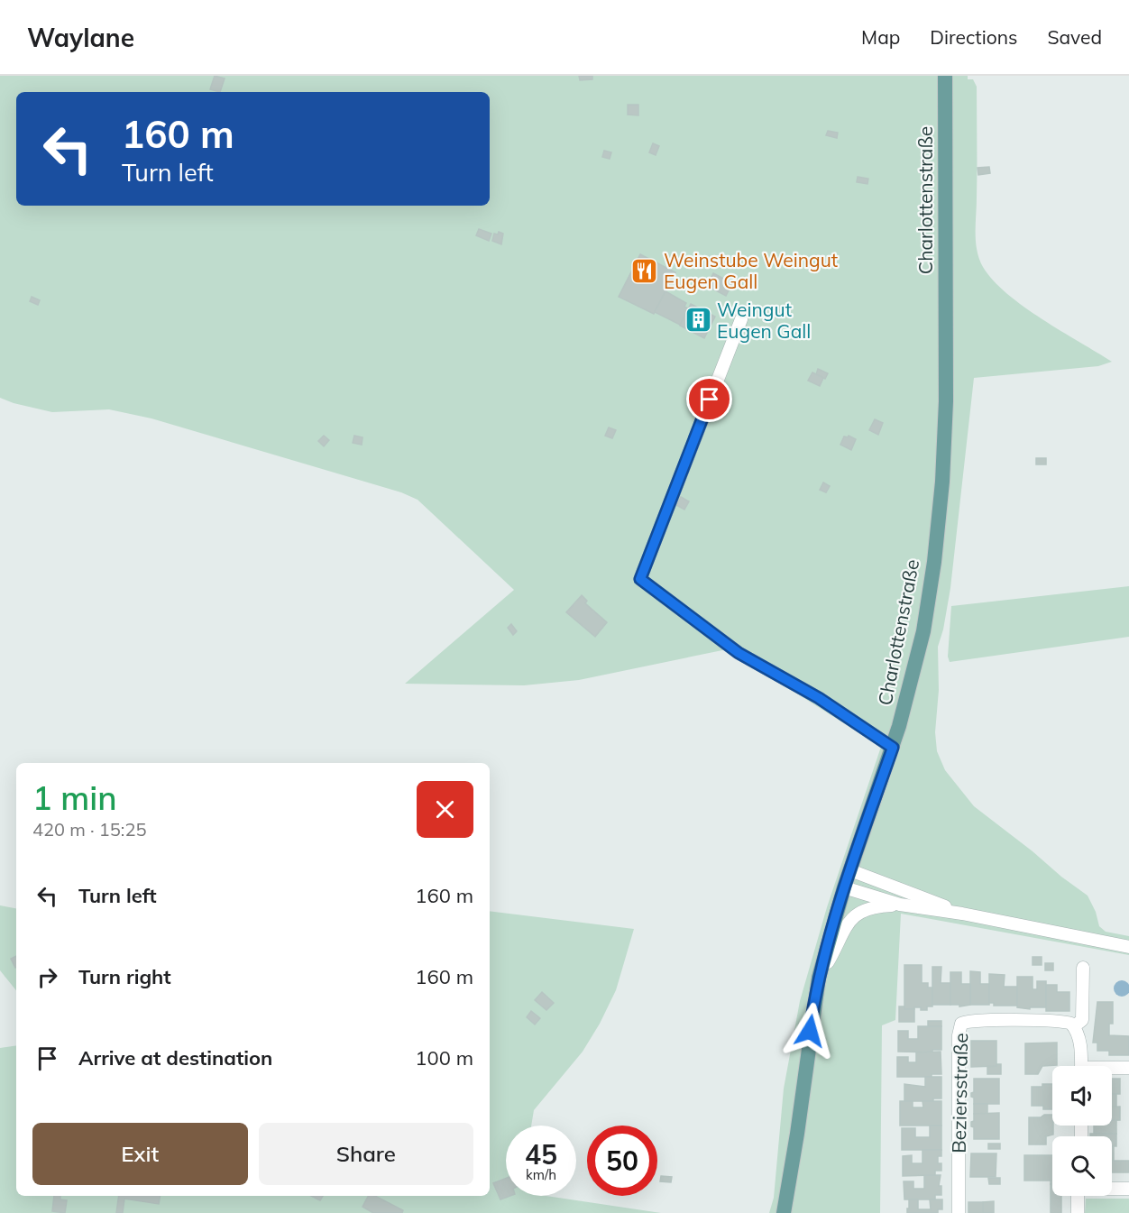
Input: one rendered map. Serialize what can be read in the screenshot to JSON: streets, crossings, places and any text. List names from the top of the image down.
{
  "streets": {
    "main road": ["Charlottenstraße"],
    "street": ["Beziersstraße"]
  },
  "places": {
    "restaurant": ["Weinstube Weingut Eugen Gall"],
    "building": ["Weingut Eugen Gall"]
  },
  "page": {
    "header": "Waylane",
    "nav": ["Map", "Directions", "Saved"],
    "turn": ["160 m", "Turn left"],
    "heading": ["1 min", "420 m · 15:25"],
    "list": [
      {
        "name": "Turn left",
        "value": "160 m"
      },
      {
        "name": "Turn right",
        "value": "160 m"
      },
      {
        "name": "Arrive at destination",
        "value": "100 m"
      }
    ],
    "buttons": ["Exit", "Share"],
    "speed": "45 km/h",
    "limit": "50"
  }
}
